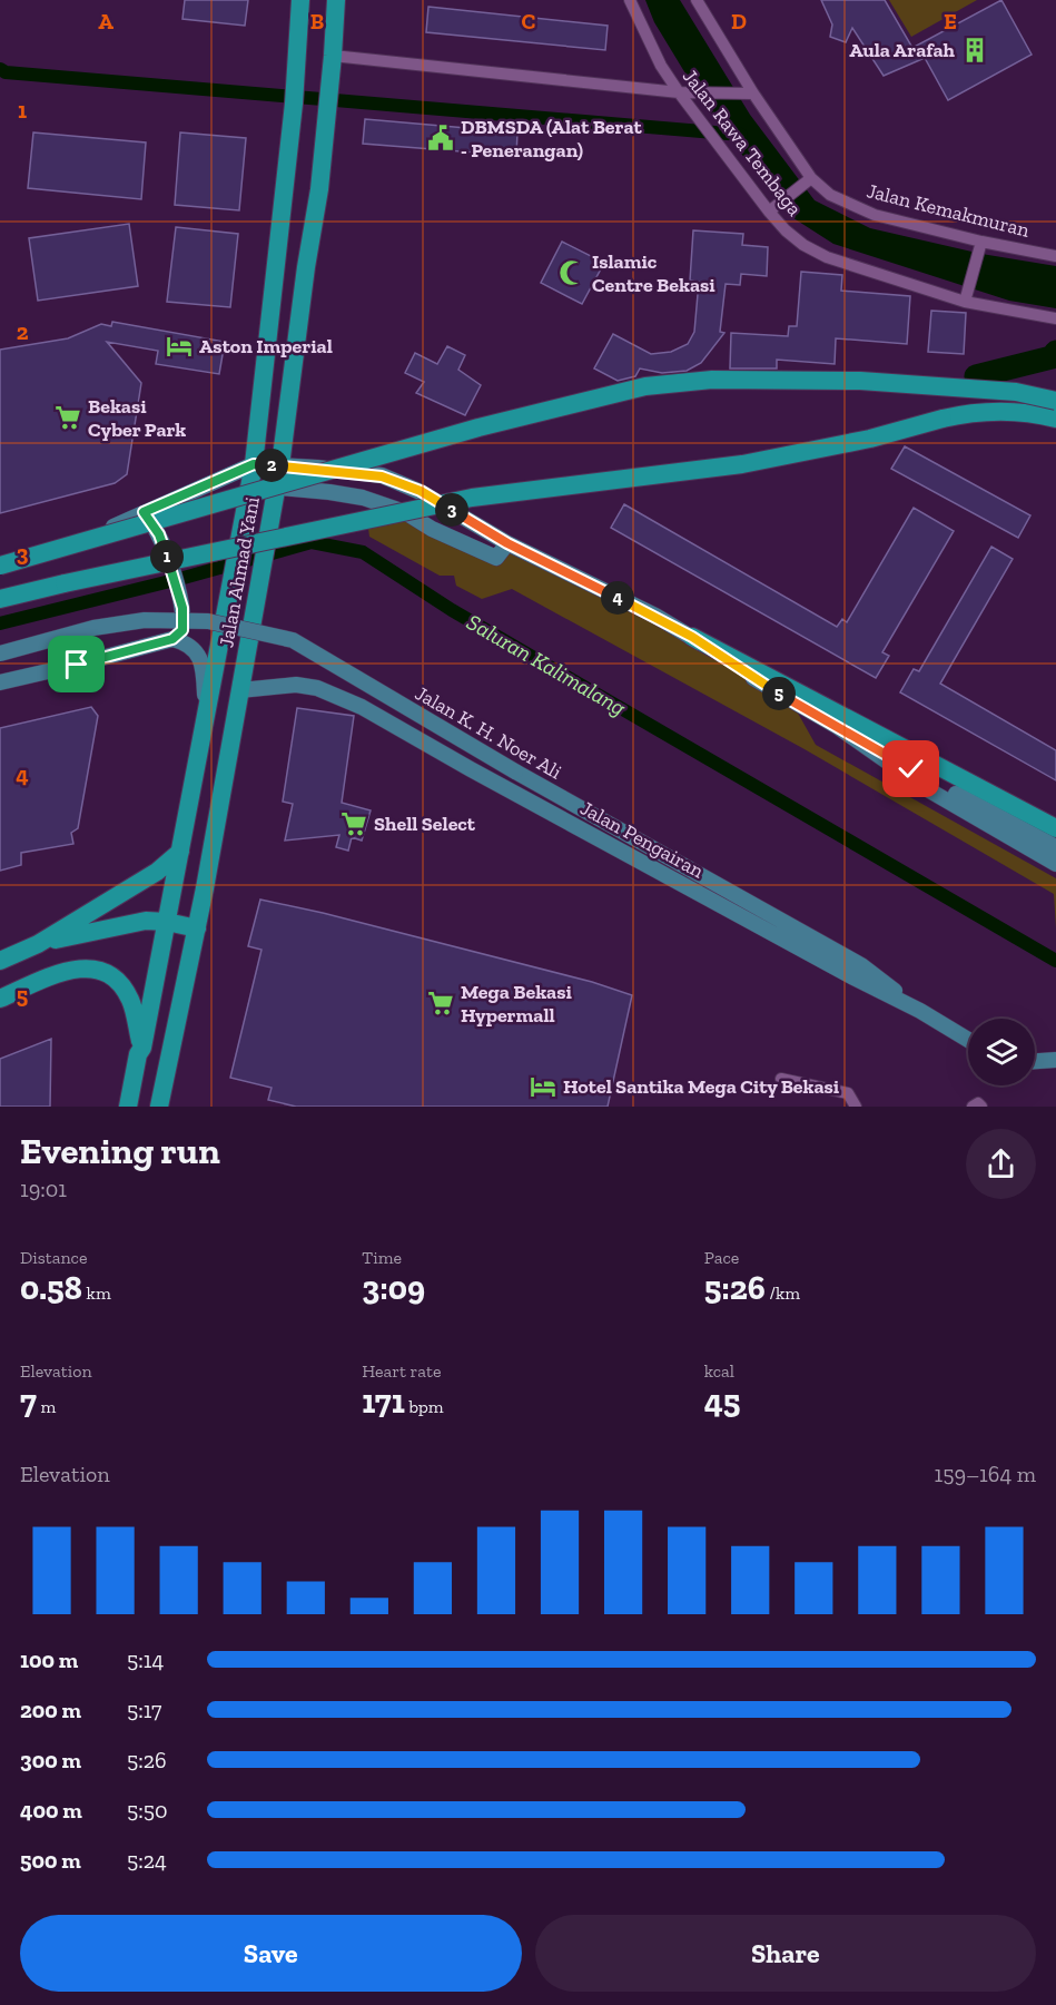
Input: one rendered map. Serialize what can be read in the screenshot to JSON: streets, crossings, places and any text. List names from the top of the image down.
{
  "streets": {
    "highway": ["Jalan Ahmad Yani"],
    "main road": ["Jalan K. H. Noer Ali", "Jalan Pengairan"],
    "street": ["Jalan Rawa Tembaga", "Jalan Kemakmuran"]
  },
  "crossings": [
    ["Jalan Ahmad Yani", "Jalan Pengairan"],
    ["Jalan K. H. Noer Ali", "Jalan Pengairan"]
  ],
  "water": ["Saluran Kalimalang"],
  "places": {
    "building": ["Aula Arafah"],
    "public building": ["DBMSDA (Alat Berat - Penerangan)"],
    "mosque": ["Islamic Centre Bekasi"],
    "hotel": ["Aston Imperial", "Hotel Santika Mega City Bekasi"],
    "supermarket": ["Bekasi Cyber Park", "Shell Select", "Mega Bekasi Hypermall"]
  },
  "page": {
    "pins": [
      "2",
      "3",
      "1",
      "4",
      "5"
    ],
    "heading": ["Evening run", "19:01"],
    "stats": [
      ["Distance", "0.58 km"],
      ["Time", "3:09"],
      ["Pace", "5:26 /km"],
      ["Elevation", "7 m"],
      ["Heart rate", "171 bpm"],
      ["kcal", "45"]
    ],
    "chart": ["Elevation", "159–164 m"],
    "list": [
      {
        "name": "100 m",
        "note": "5:14"
      },
      {
        "name": "200 m",
        "note": "5:17"
      },
      {
        "name": "300 m",
        "note": "5:26"
      },
      {
        "name": "400 m",
        "note": "5:50"
      },
      {
        "name": "500 m",
        "note": "5:24"
      }
    ],
    "buttons": ["Save", "Share"]
  },
  "grid": {
    "columns": [
      "A",
      "B",
      "C",
      "D",
      "E"
    ],
    "rows": [
      "1",
      "2",
      "3",
      "4",
      "5"
    ]
  }
}
